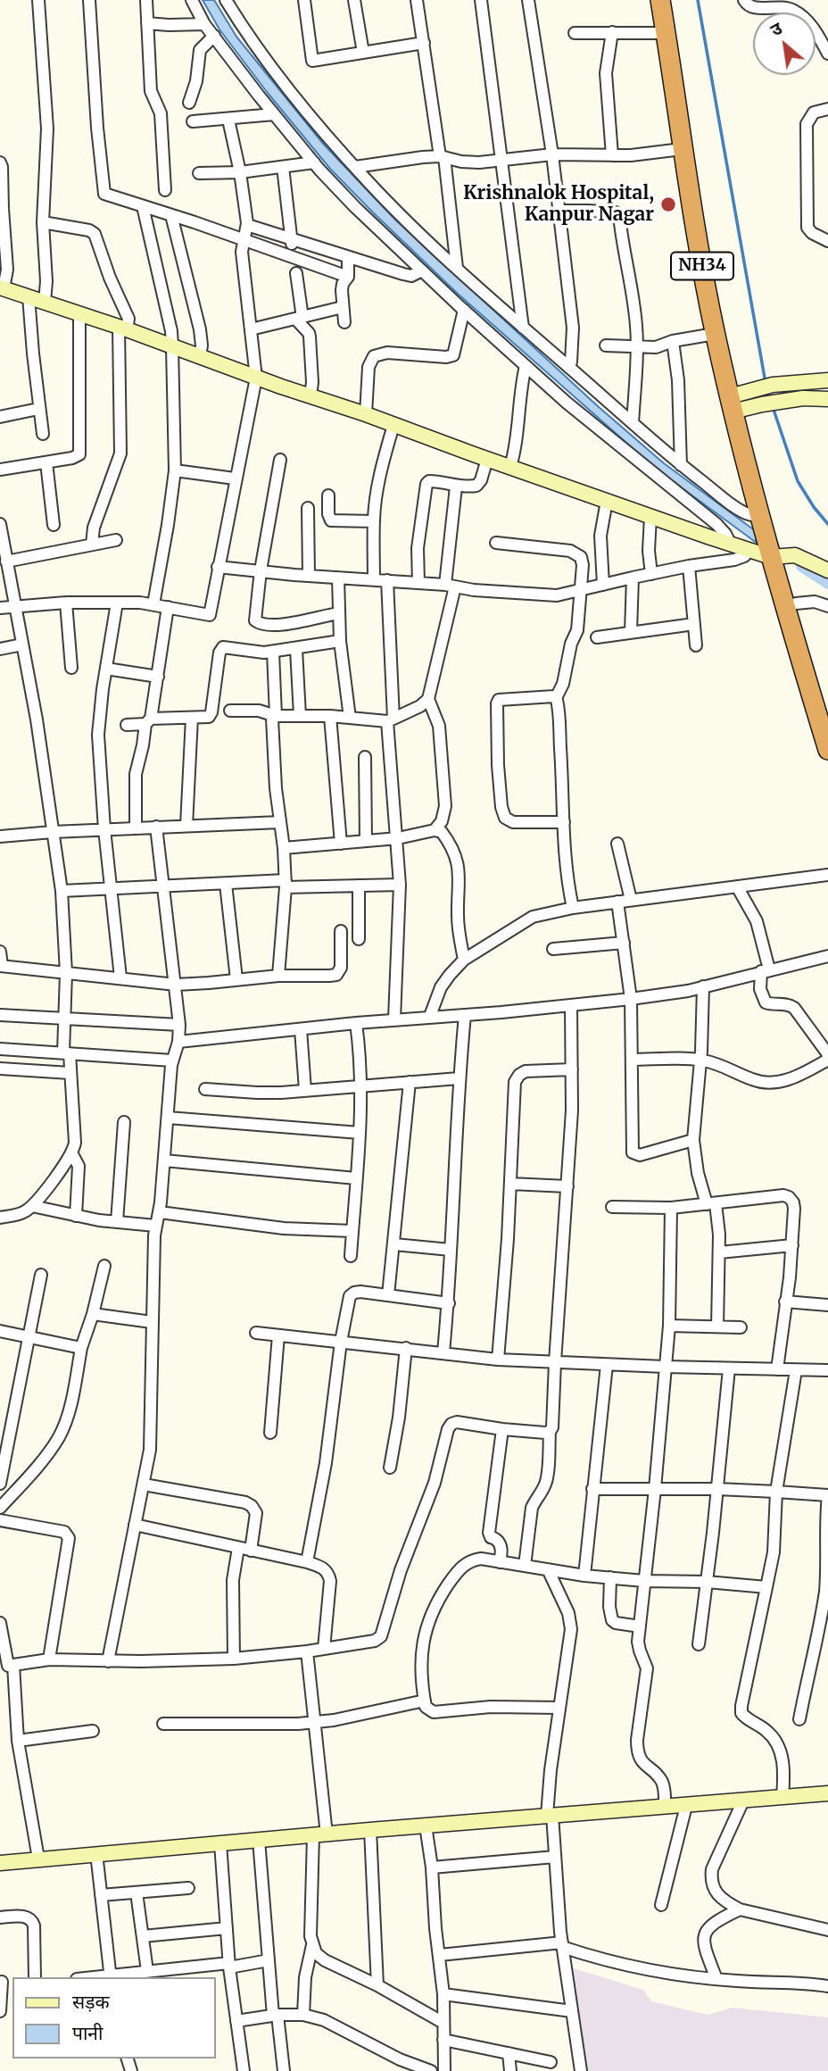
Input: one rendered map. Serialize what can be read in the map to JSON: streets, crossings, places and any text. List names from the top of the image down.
{
  "streets": {
    "highway": ["NH34"]
  },
  "places": ["Krishnalok Hospital, Kanpur Nagar"],
  "legend": ["सड़क", "पानी"],
  "north": "top left"
}
